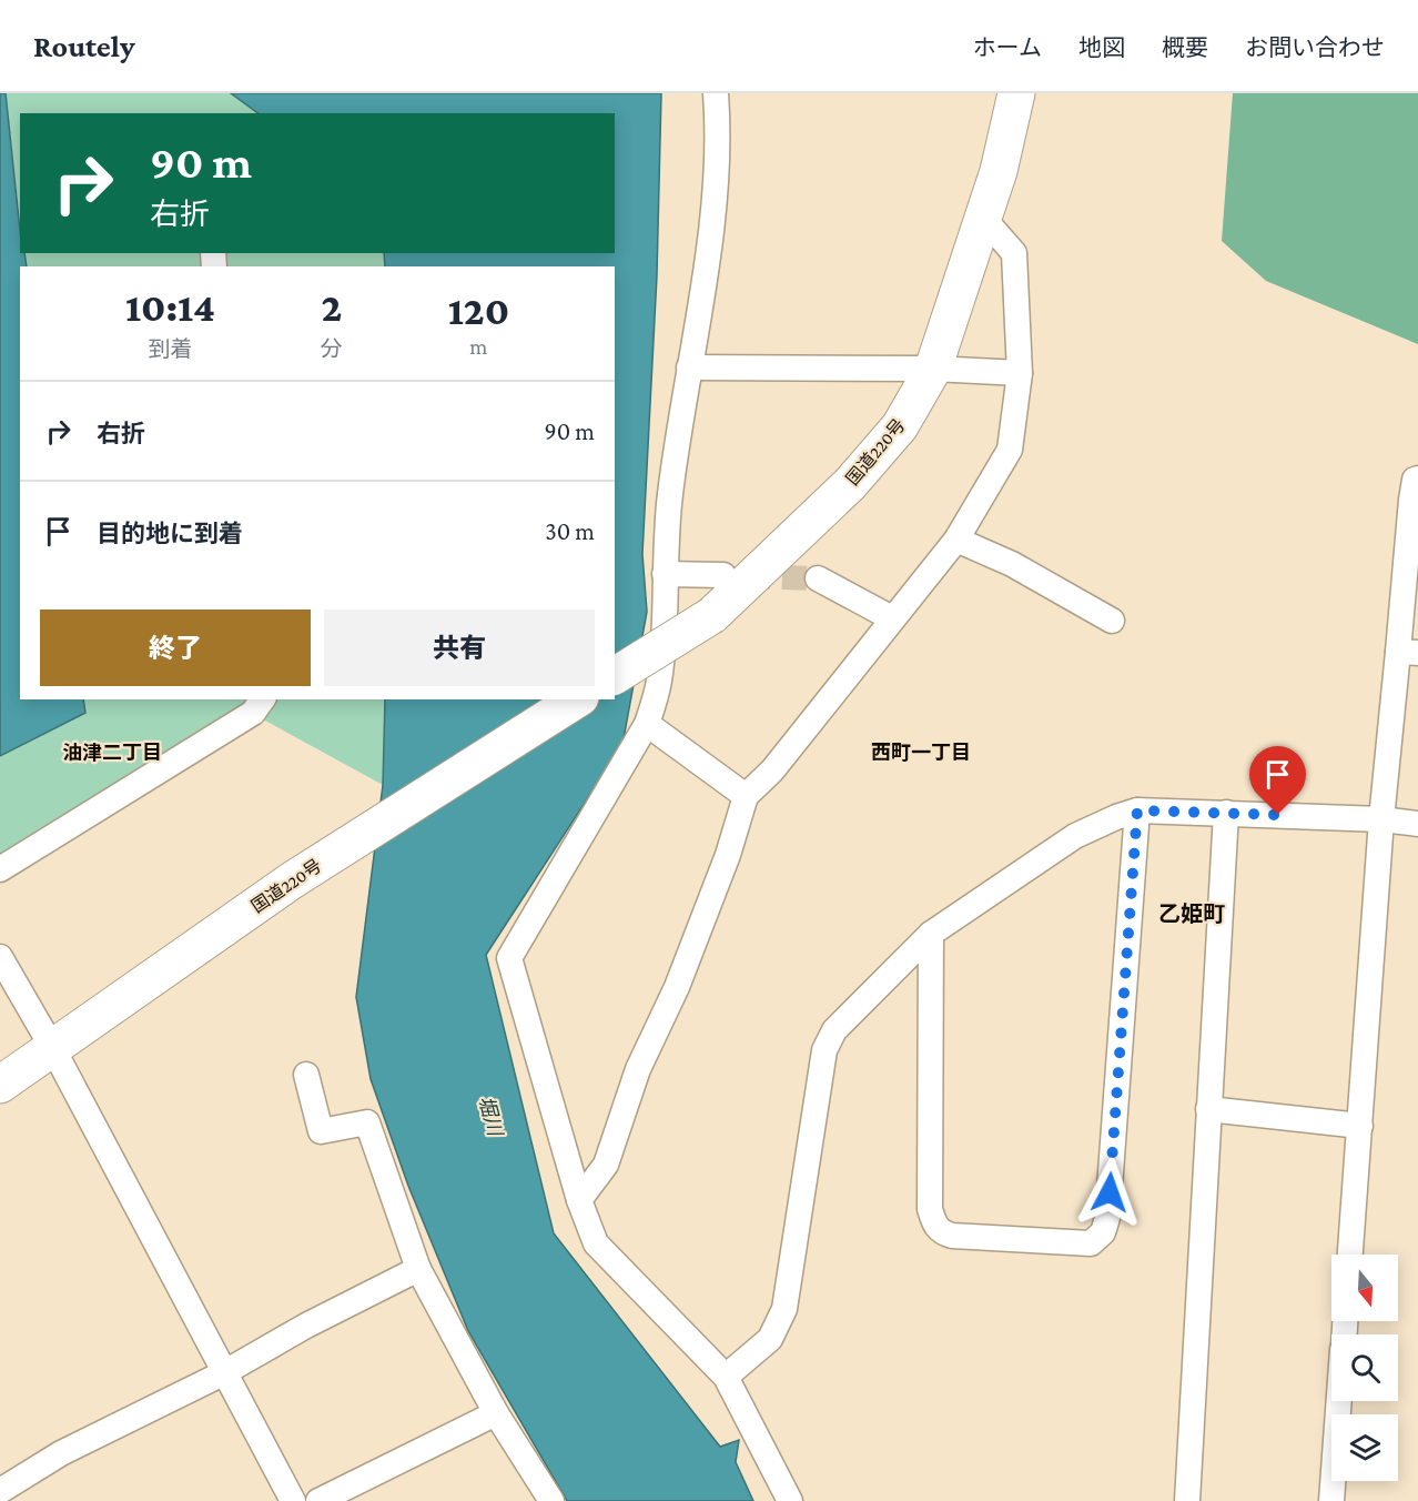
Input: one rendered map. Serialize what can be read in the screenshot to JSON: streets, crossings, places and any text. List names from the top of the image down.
{
  "streets": {
    "highway": ["国道220号"]
  },
  "districts": ["油津二丁目", "西町一丁目", "乙姫町"],
  "water": ["堀川"],
  "north": "bottom",
  "page": {
    "header": "Routely",
    "nav": [
      "ホーム",
      "地図",
      "概要",
      "お問い合わせ"
    ],
    "turn": ["90 m", "右折"],
    "eta": [
      "10:14",
      "到着",
      "2",
      "分",
      "120",
      "m"
    ],
    "list": [
      {
        "name": "右折",
        "value": "90 m"
      },
      {
        "name": "目的地に到着",
        "value": "30 m"
      }
    ],
    "buttons": ["終了", "共有"]
  }
}
